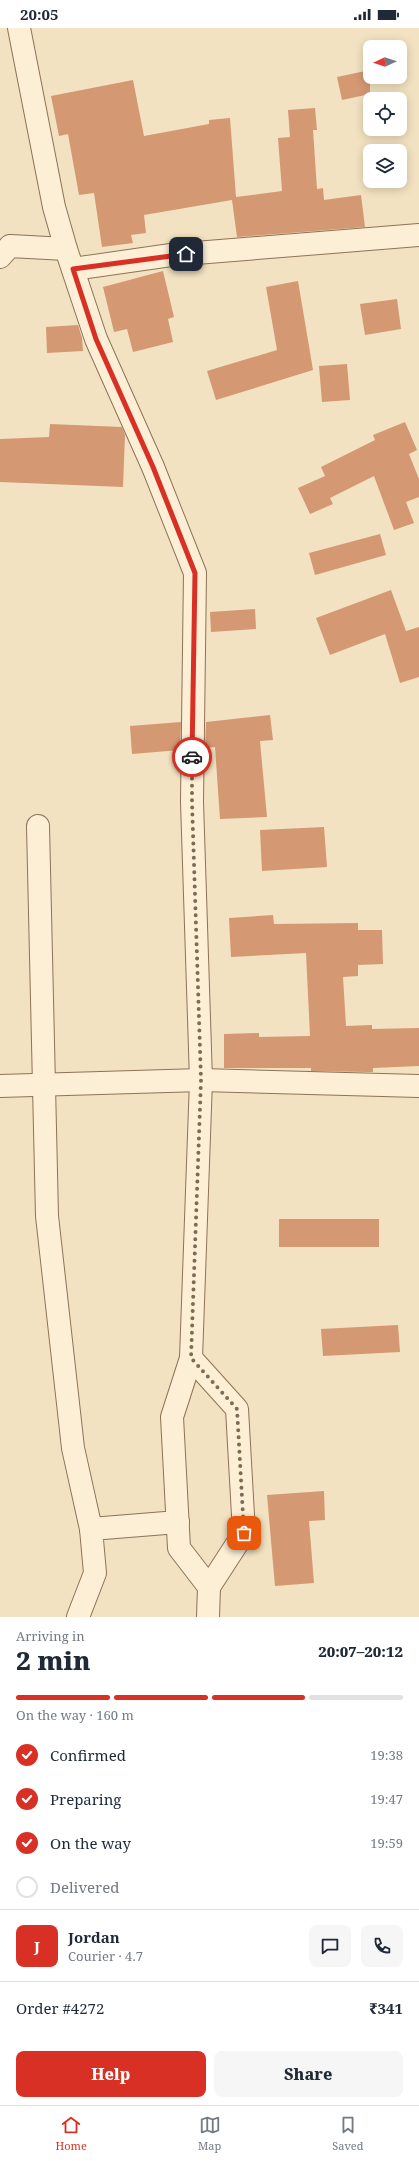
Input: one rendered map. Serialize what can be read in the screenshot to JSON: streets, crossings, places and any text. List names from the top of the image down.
{
  "north": "left",
  "page": {
    "status": "20:05",
    "heading": ["2 min", "Arriving in", "20:07–20:12"],
    "panel": [
      "Jordan",
      "Courier · 4.7",
      "Order #4272",
      "₹341"
    ],
    "bar": "On the way · 160 m",
    "list": [
      ["Confirmed", "19:38"],
      ["Preparing", "19:47"],
      ["On the way", "19:59"],
      "Delivered"
    ],
    "round": "J",
    "buttons": ["Help", "Share"],
    "tabs": ["Home", "Map", "Saved"]
  }
}
